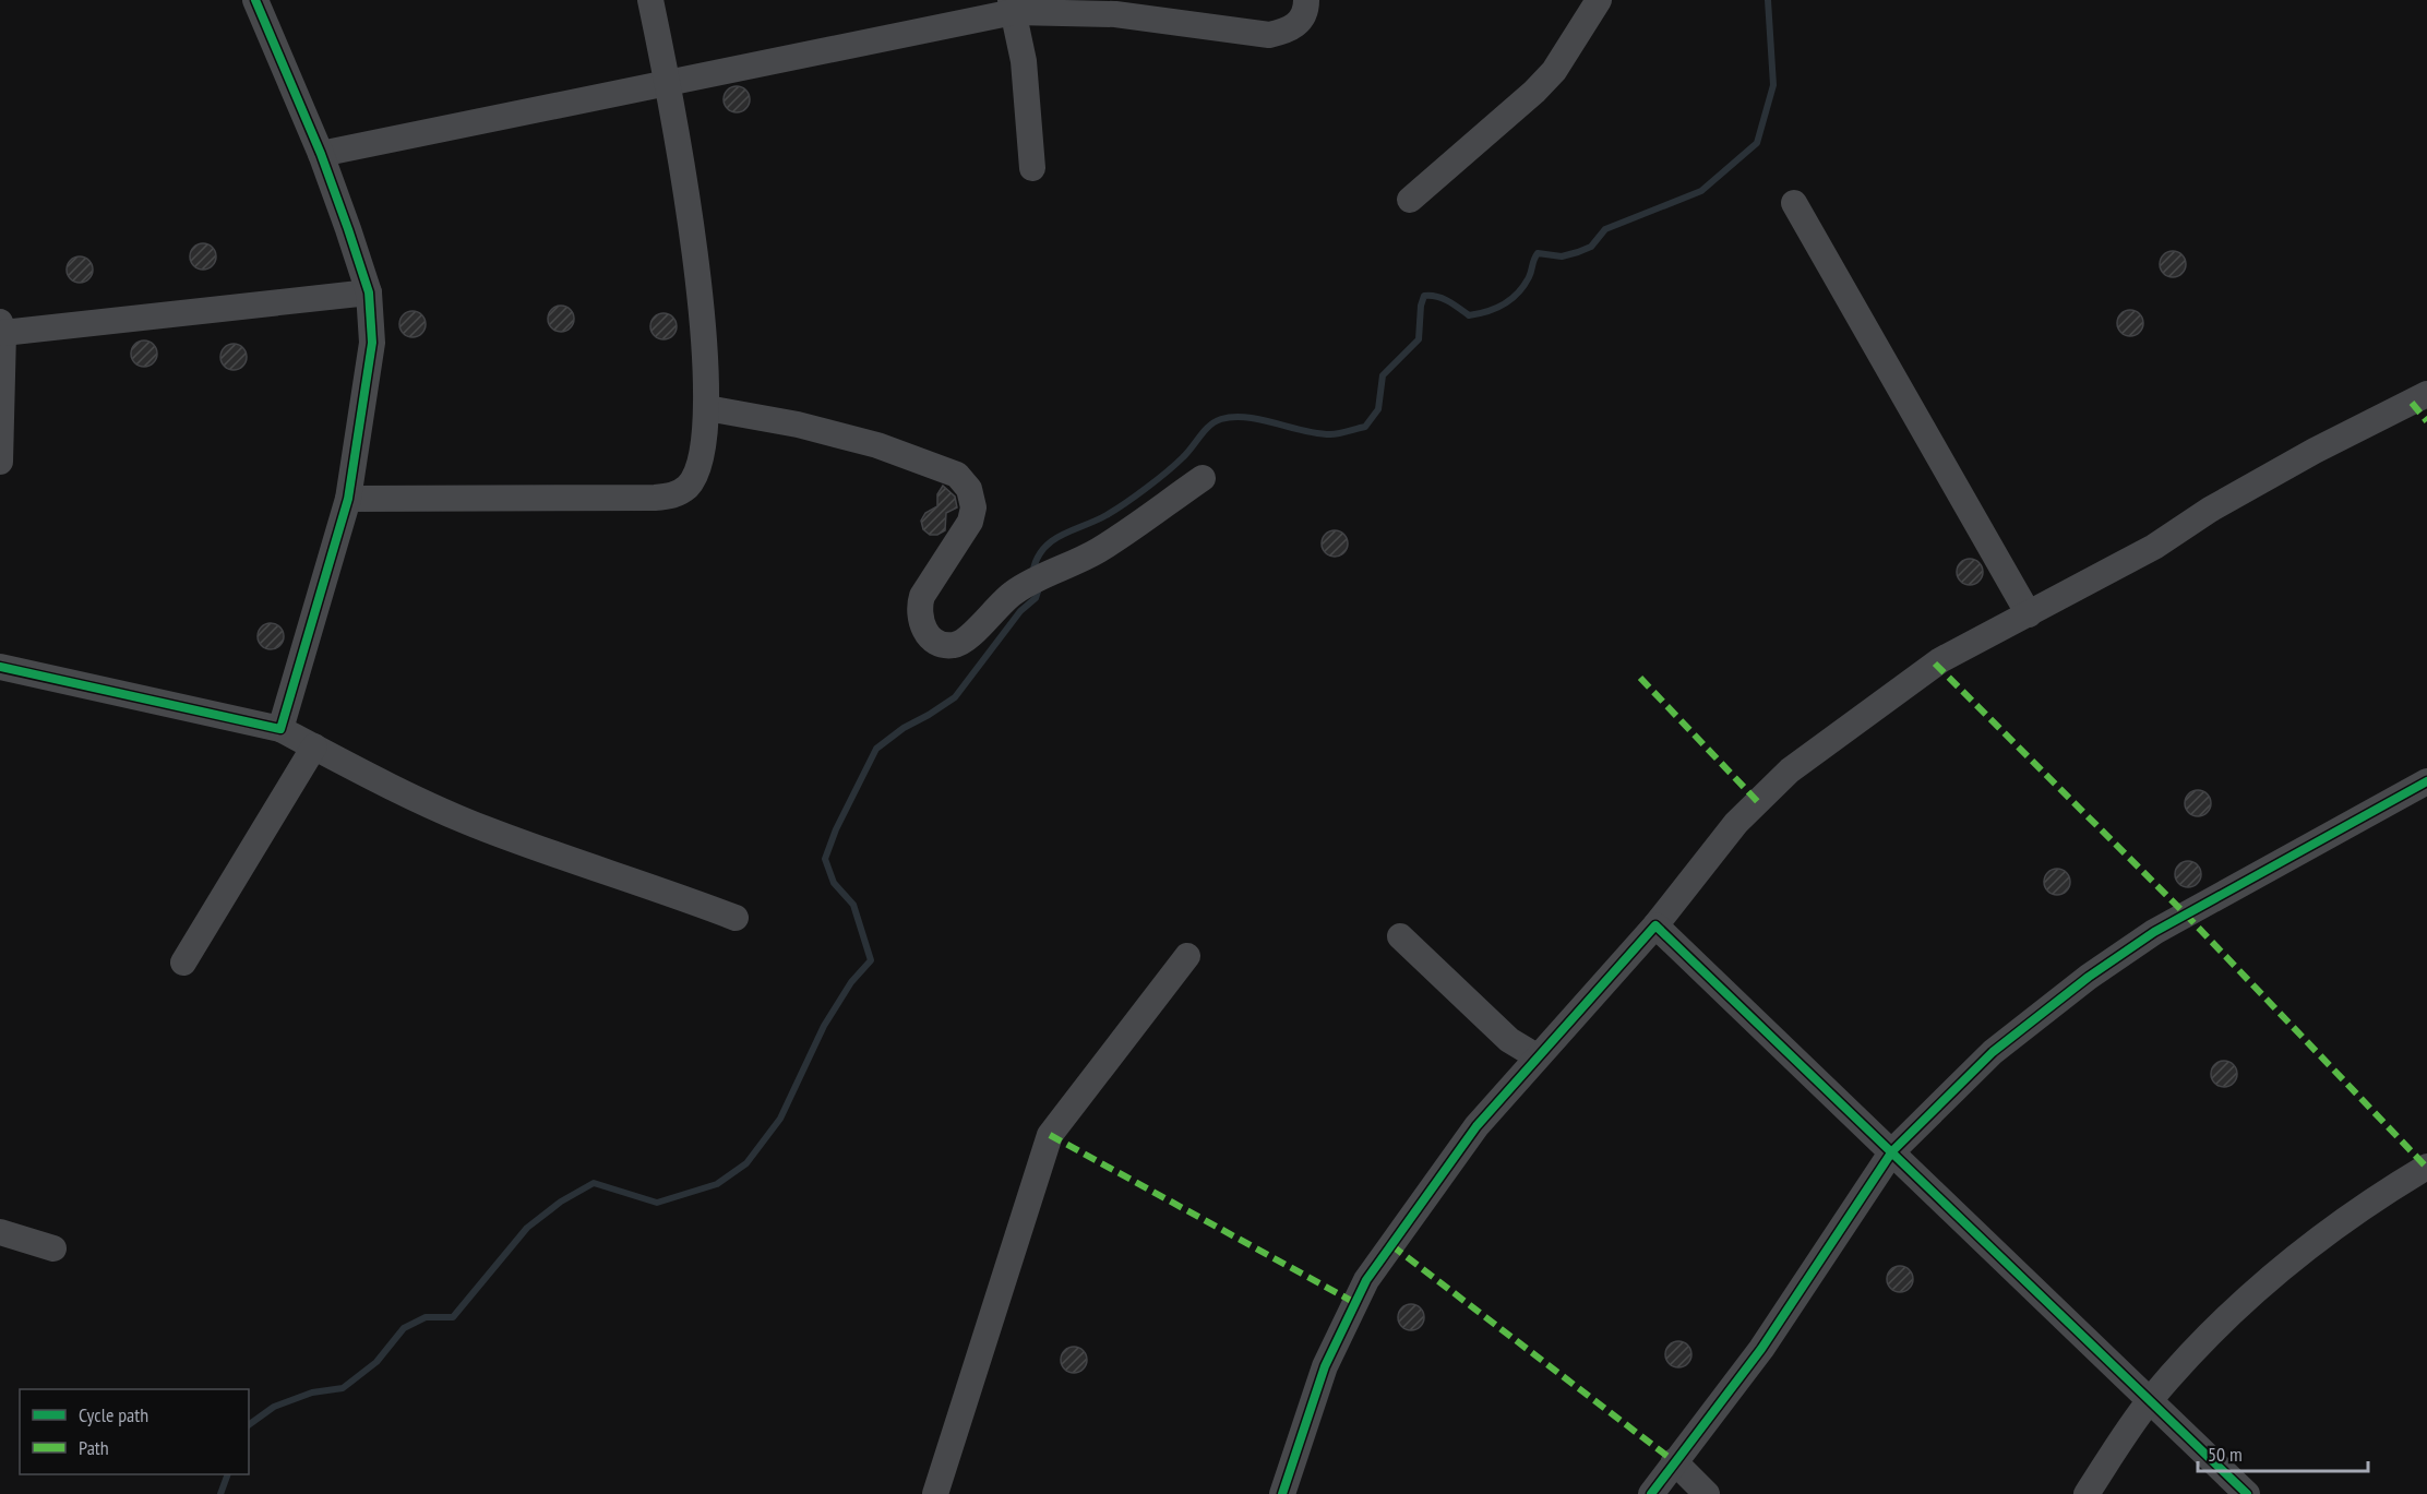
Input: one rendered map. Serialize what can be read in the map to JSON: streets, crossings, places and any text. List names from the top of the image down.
{
  "legend": ["Cycle path", "Path"],
  "scale_bar": "50 m"
}
